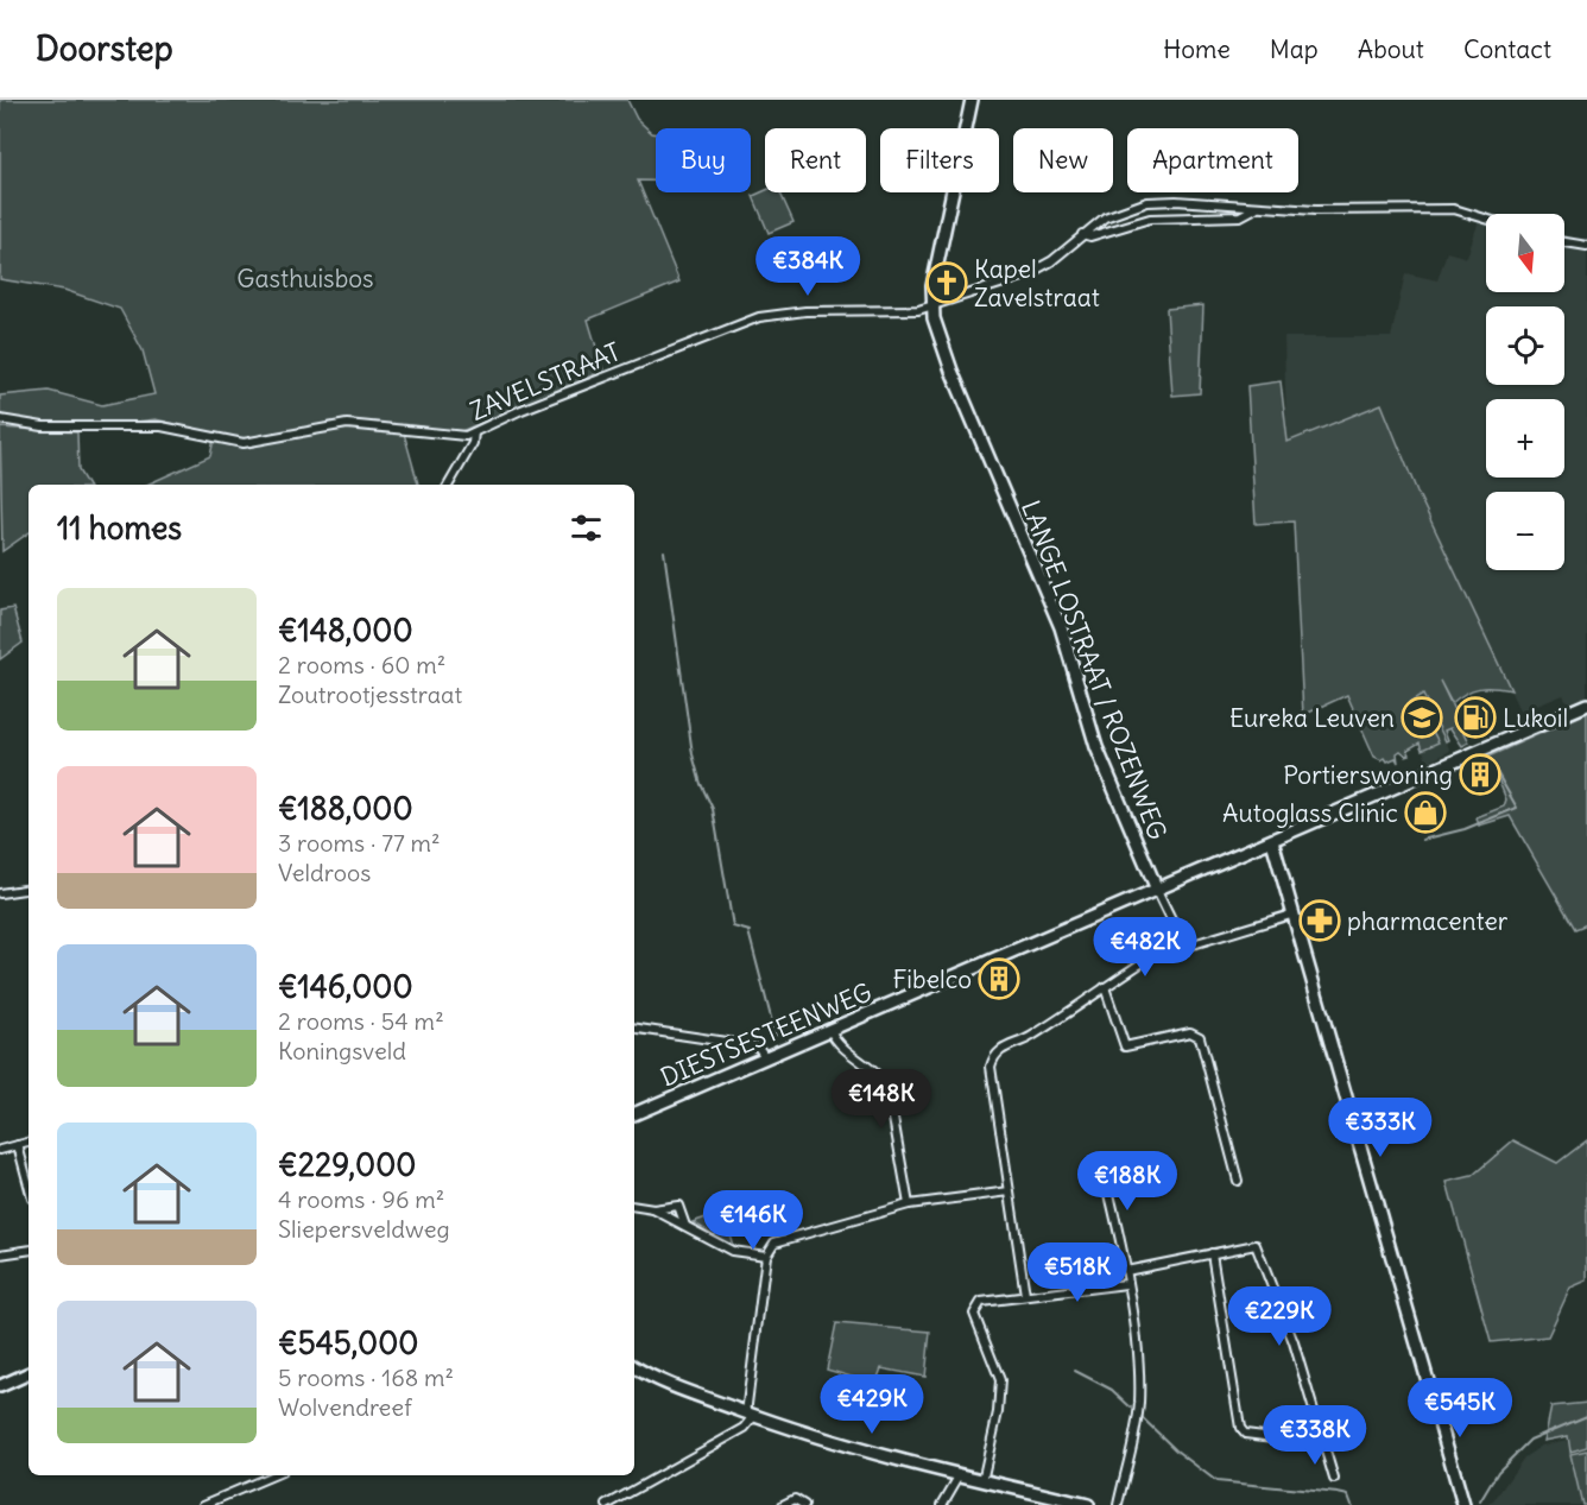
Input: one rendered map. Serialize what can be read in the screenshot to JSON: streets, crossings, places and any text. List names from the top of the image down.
{
  "streets": {
    "street": ["ZAVELSTRAAT", "LANGE LOSTRAAT / ROZENWEG", "DIESTSESTEENWEG"]
  },
  "crossings": [
    ["ZAVELSTRAAT", "LANGE LOSTRAAT / ROZENWEG"],
    ["LANGE LOSTRAAT / ROZENWEG", "DIESTSESTEENWEG"]
  ],
  "parks": ["Gasthuisbos"],
  "places": {
    "church": ["Kapel Zavelstraat"],
    "school or university": ["Eureka Leuven"],
    "fuel station": ["Lukoil"],
    "building": ["Portierswoning", "Fibelco"],
    "shop": ["Autoglass Clinic"],
    "pharmacy": ["pharmacenter"]
  },
  "north": "bottom",
  "page": {
    "header": "Doorstep",
    "nav": [
      "Home",
      "Map",
      "About",
      "Contact"
    ],
    "chip": [
      "Buy",
      "Rent",
      "Filters",
      "New",
      "Apartment"
    ],
    "map_buttons": ["+", "−"],
    "price": [
      "€384K",
      "€482K",
      "€148K",
      "€333K",
      "€188K",
      "€146K",
      "€518K",
      "€229K",
      "€429K",
      "€545K",
      "€338K"
    ],
    "heading": "11 homes",
    "list": [
      {
        "name": "€148,000",
        "note": "2 rooms · 60 m² · Zoutrootjesstraat"
      },
      {
        "name": "€188,000",
        "note": "3 rooms · 77 m² · Veldroos"
      },
      {
        "name": "€146,000",
        "note": "2 rooms · 54 m² · Koningsveld"
      },
      {
        "name": "€229,000",
        "note": "4 rooms · 96 m² · Sliepersveldweg"
      },
      {
        "name": "€545,000",
        "note": "5 rooms · 168 m² · Wolvendreef"
      }
    ]
  }
}
